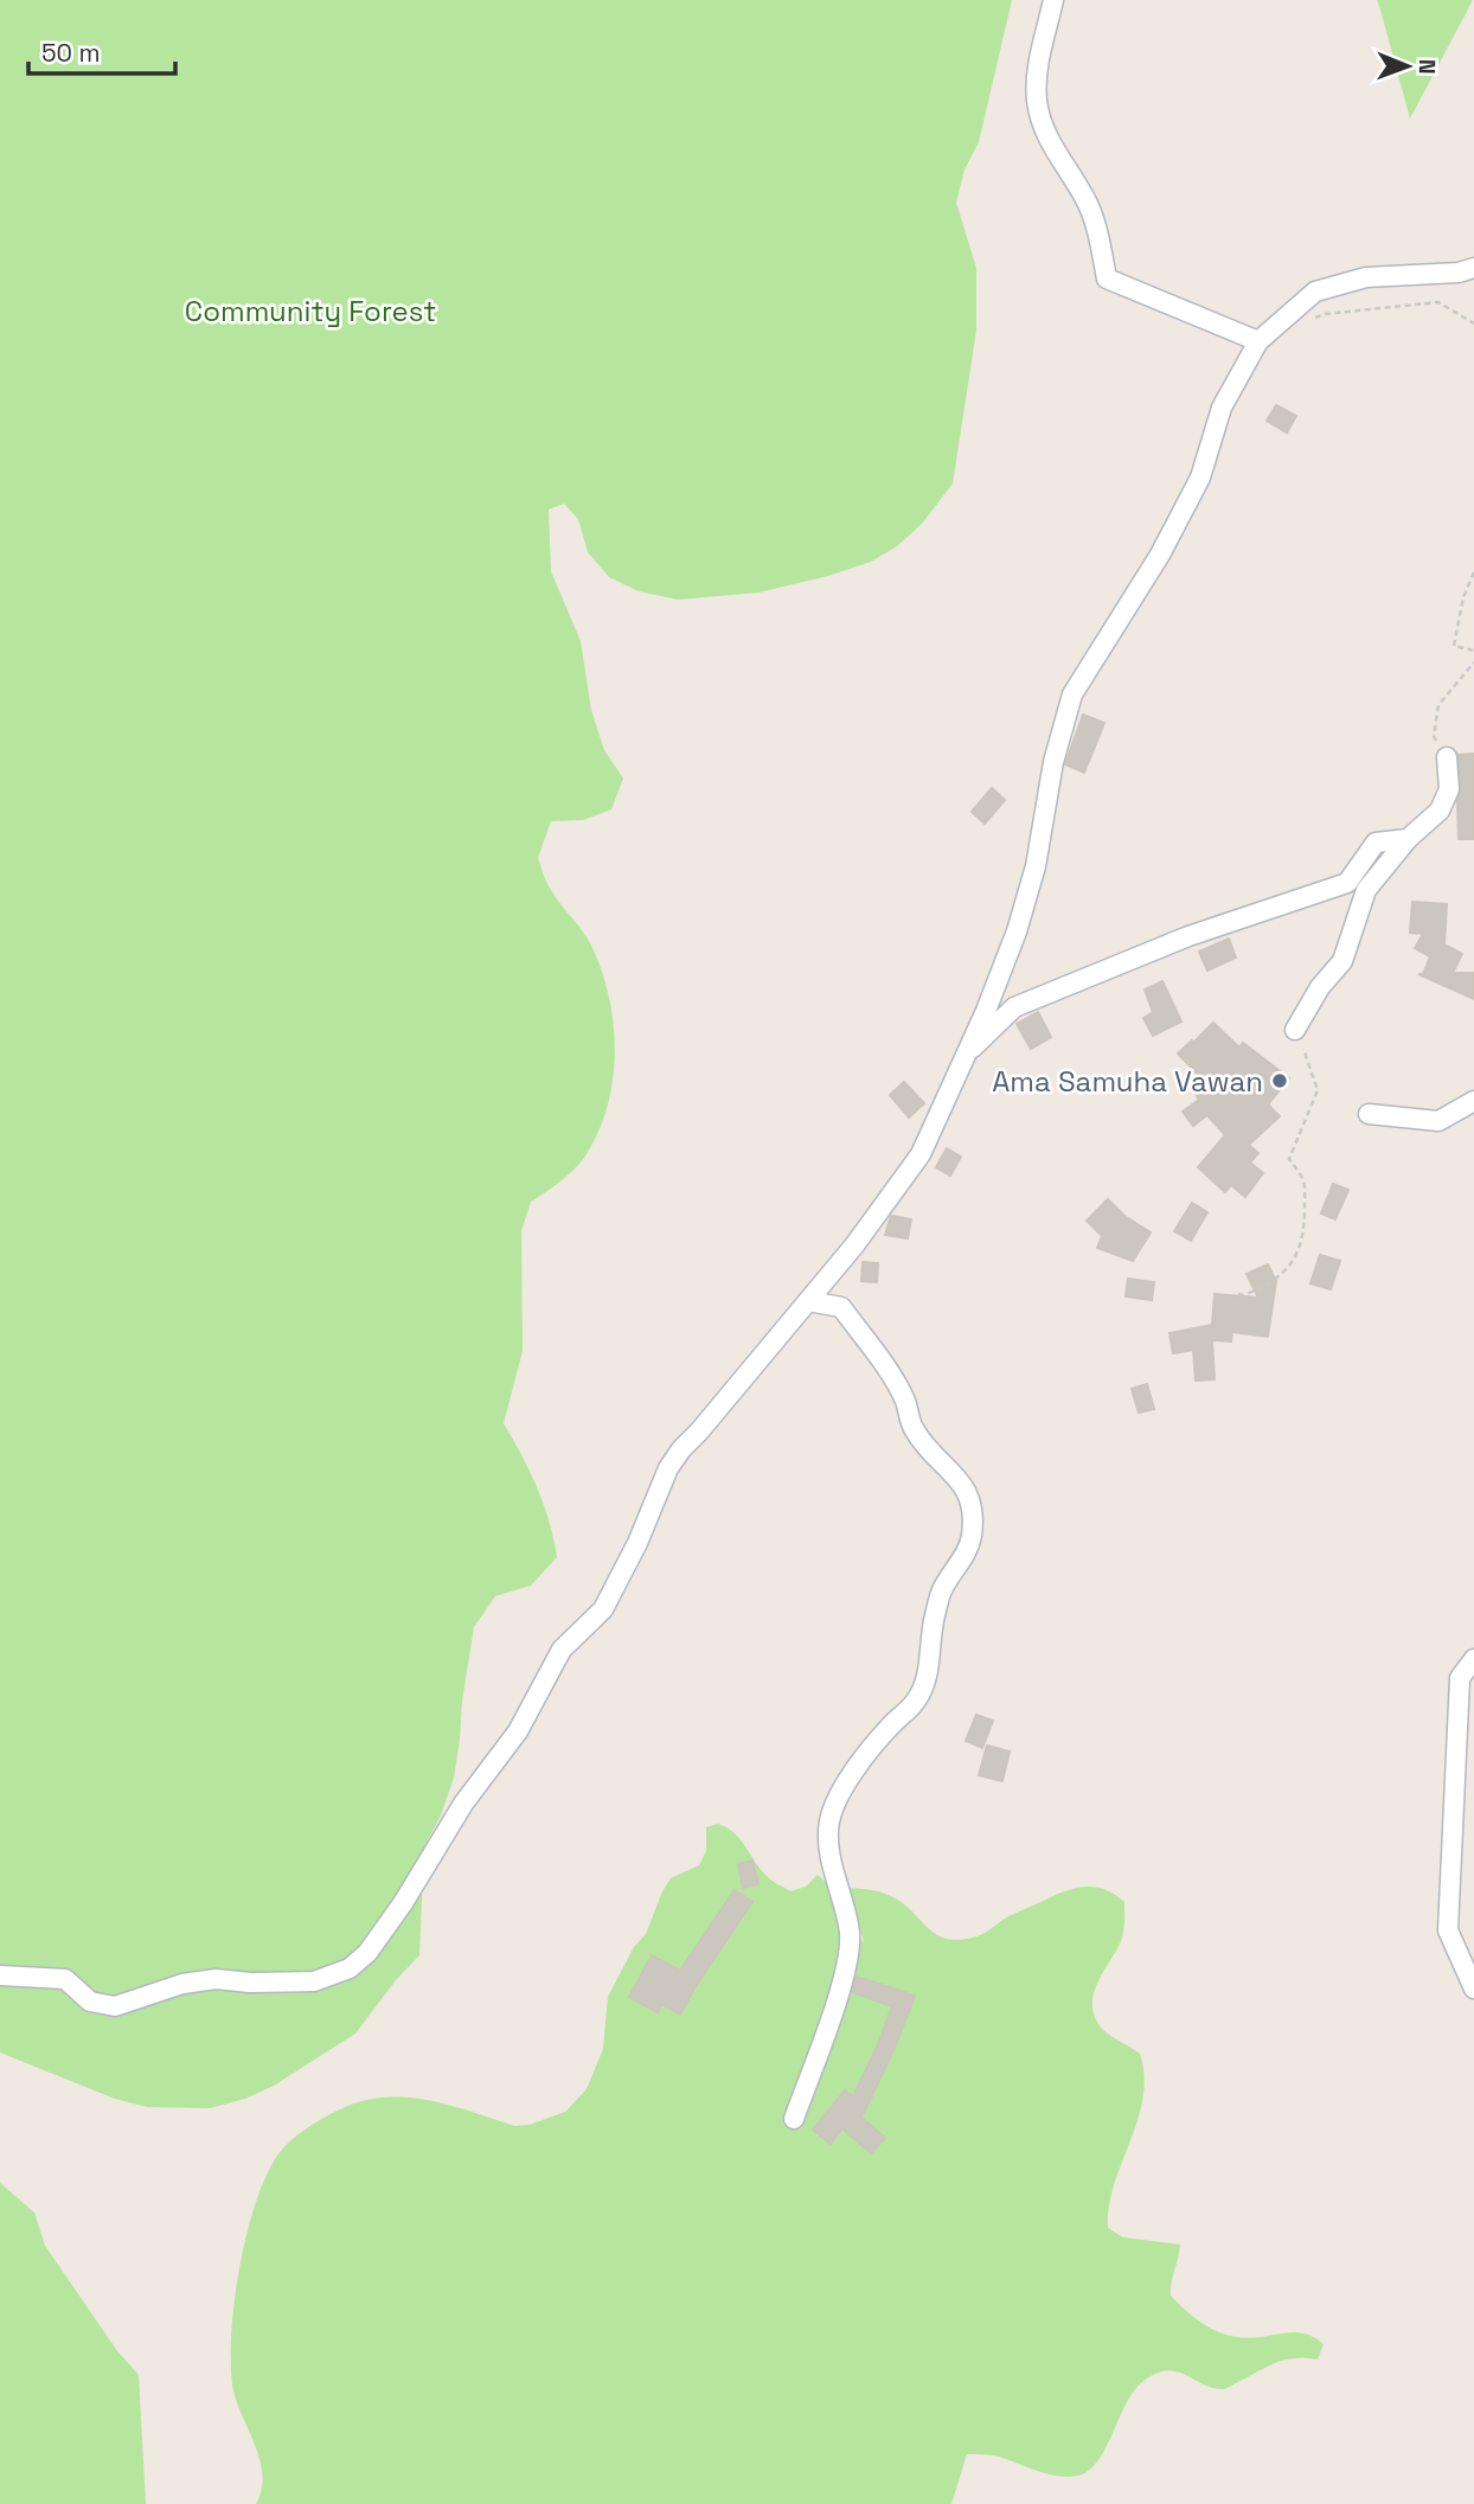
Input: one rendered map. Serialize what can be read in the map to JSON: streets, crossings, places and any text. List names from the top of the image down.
{
  "parks": ["Community Forest"],
  "places": ["Ama Samuha Vawan"],
  "scale_bar": "50 m",
  "north": "right"
}
